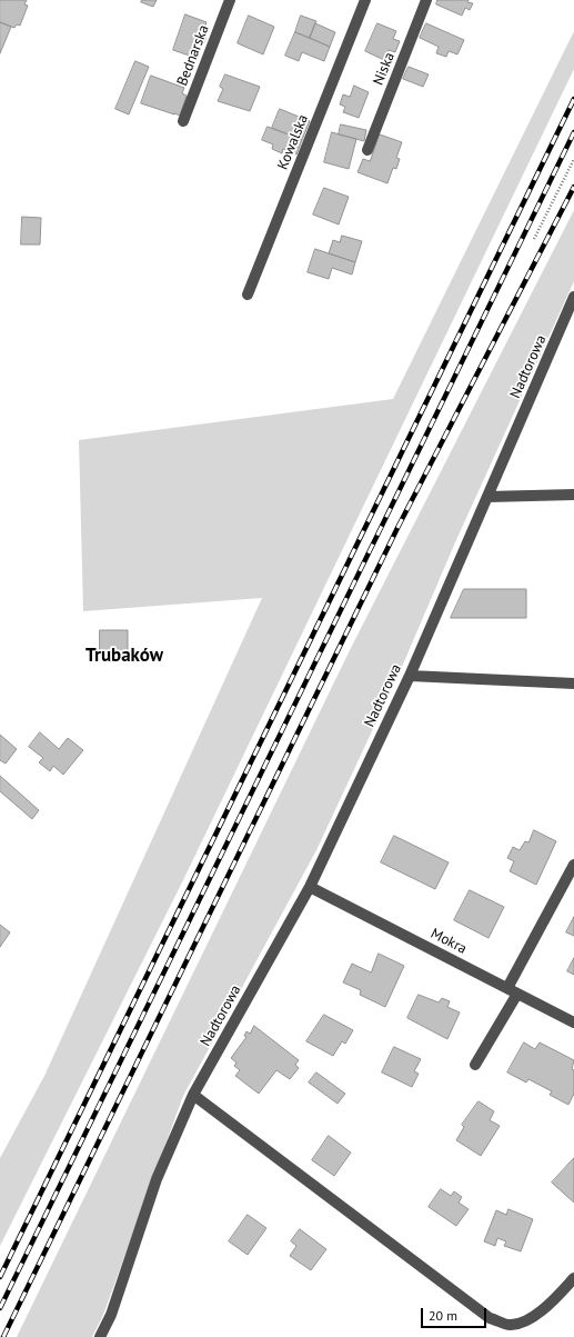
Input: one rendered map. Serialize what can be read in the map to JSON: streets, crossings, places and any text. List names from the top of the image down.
{
  "streets": {
    "street": [
      "Bednarska",
      "Niska",
      "Kowalska",
      "Nadtorowa",
      "Mokra"
    ]
  },
  "crossings": [
    ["Nadtorowa", "Mokra"]
  ],
  "districts": ["Trubaków"],
  "scale_bar": "20 m"
}
